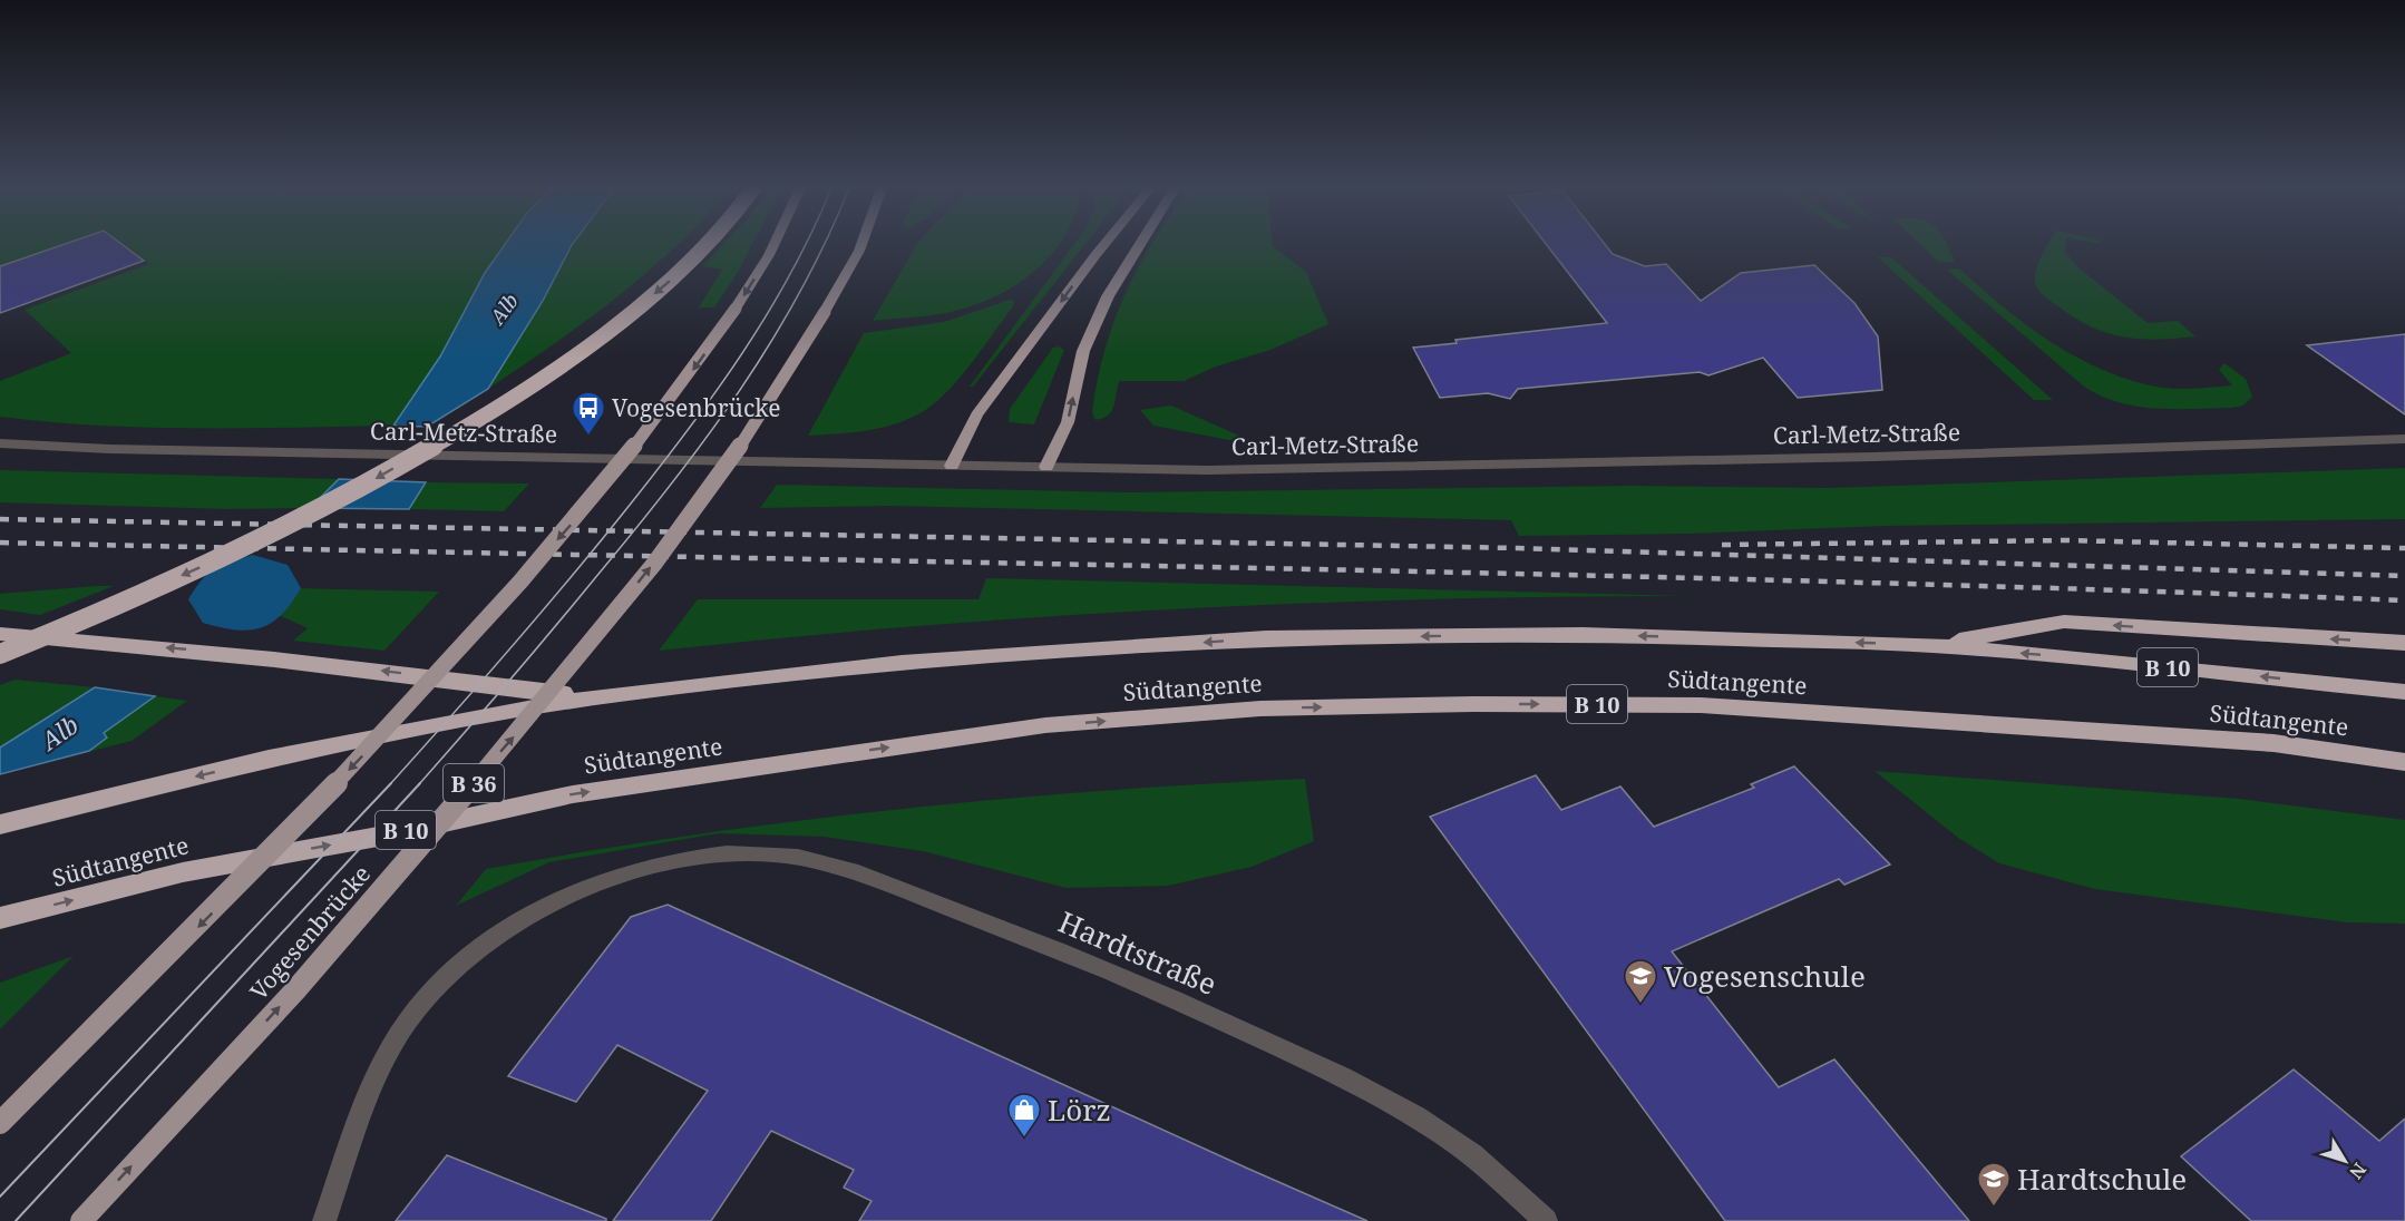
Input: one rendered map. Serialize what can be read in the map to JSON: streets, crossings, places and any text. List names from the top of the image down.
{
  "streets": {
    "highway": ["B 10", "Südtangente"],
    "main road": ["B 36", "Vogesenbrücke"],
    "street": ["Carl-Metz-Straße", "Hardtstraße"]
  },
  "water": ["Alb"],
  "places": {
    "bus stop": ["Vogesenbrücke"],
    "school or university": ["Vogesenschule", "Hardtschule"],
    "shop": ["Lörz"]
  },
  "north": "bottom right"
}
